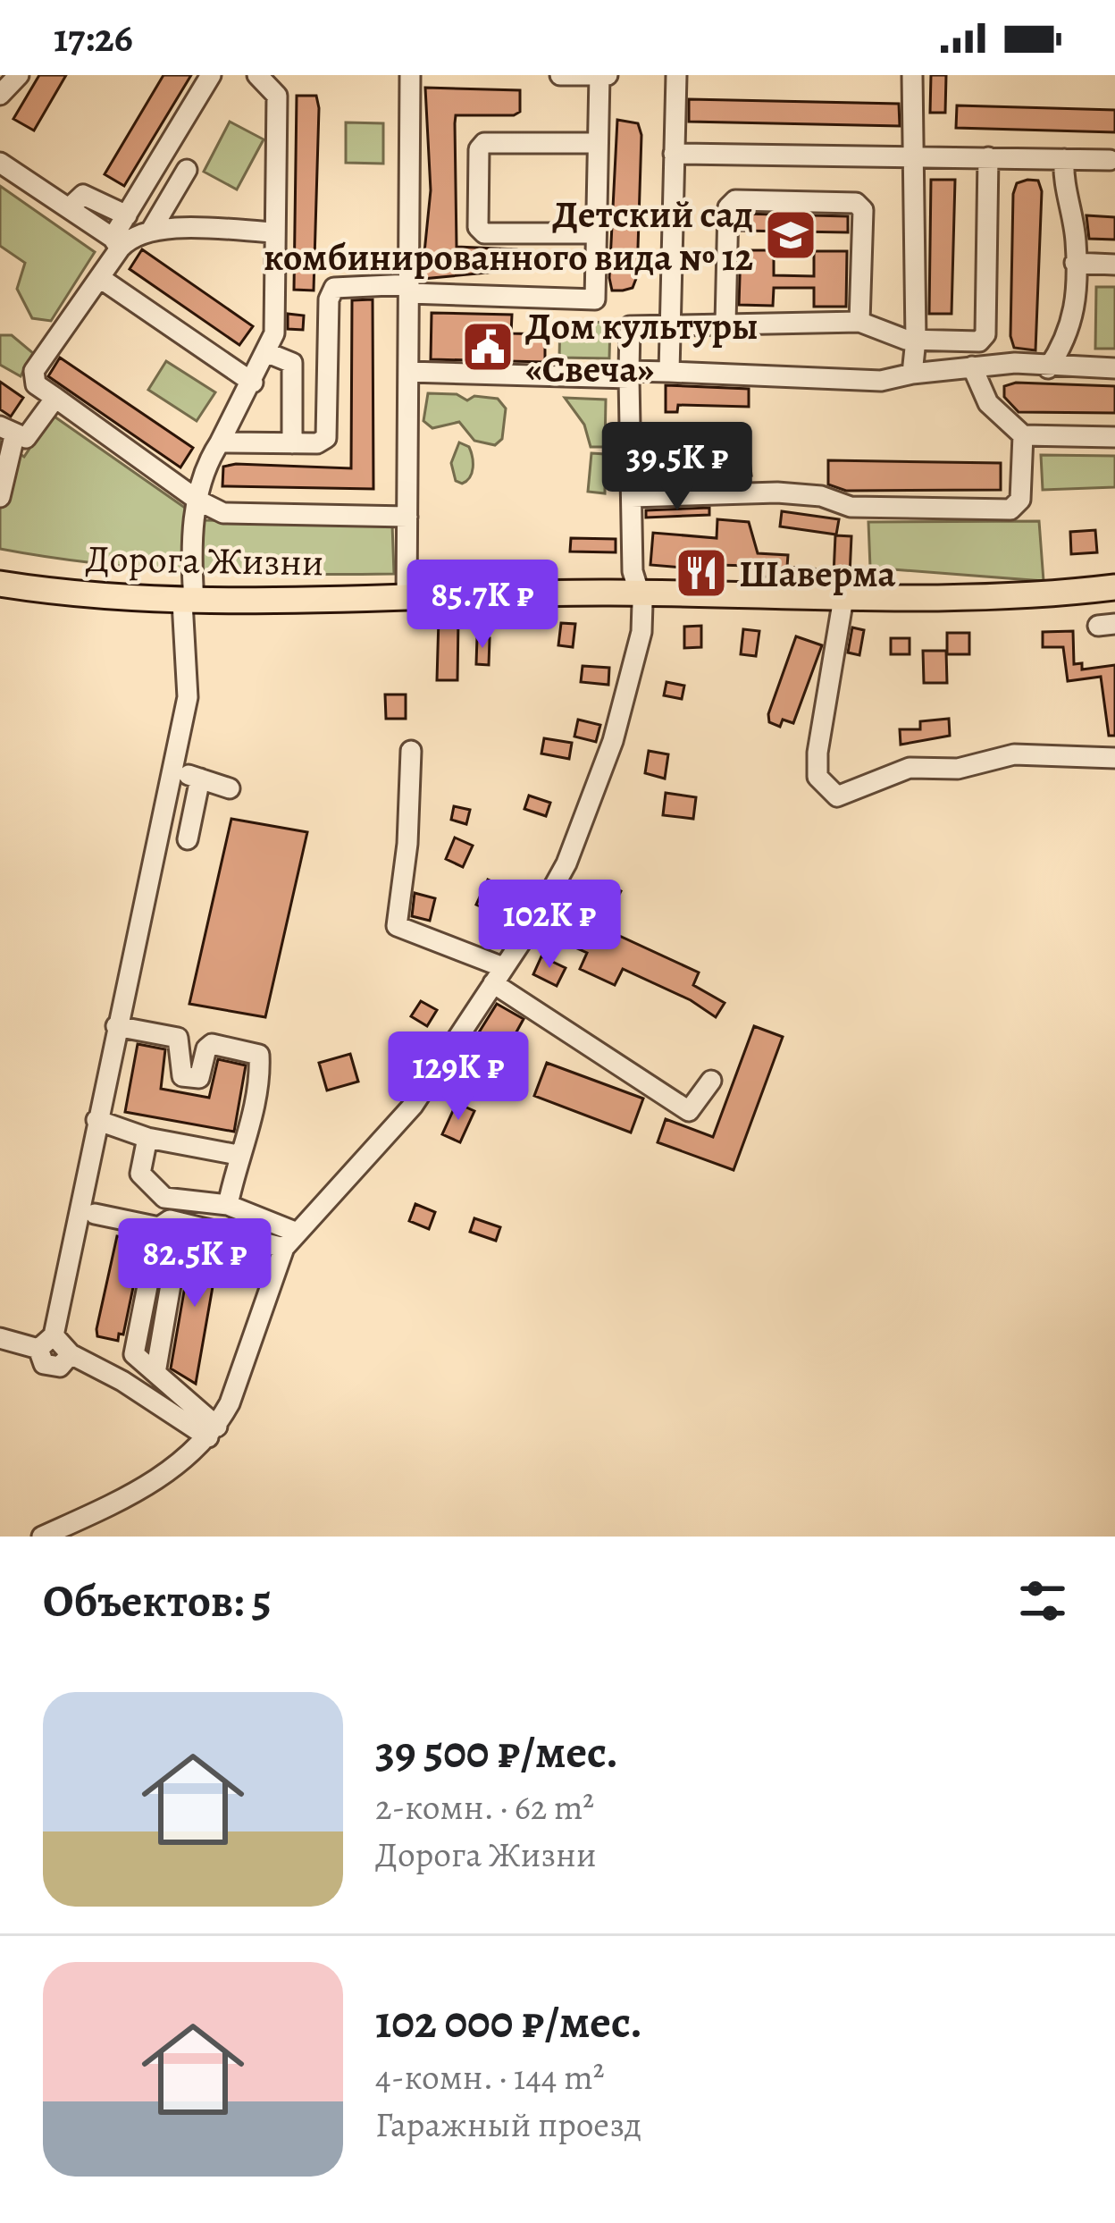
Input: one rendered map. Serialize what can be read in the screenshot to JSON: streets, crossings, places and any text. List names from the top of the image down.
{
  "streets": {
    "main road": ["Дорога Жизни"]
  },
  "places": {
    "school or university": ["Детский сад комбинированного вида № 12"],
    "public building": ["Дом культуры «Свеча»"],
    "restaurant": ["Шаверма"]
  },
  "page": {
    "status": "17:26",
    "price": [
      "39.5K ₽",
      "85.7K ₽",
      "102K ₽",
      "129K ₽",
      "82.5K ₽"
    ],
    "heading": "Объектов: 5",
    "list": [
      {
        "name": "39 500 ₽/мес.",
        "note": "2-комн. · 62 m² · Дорога Жизни"
      },
      {
        "name": "102 000 ₽/мес.",
        "note": "4-комн. · 144 m² · Гаражный проезд"
      }
    ]
  }
}
